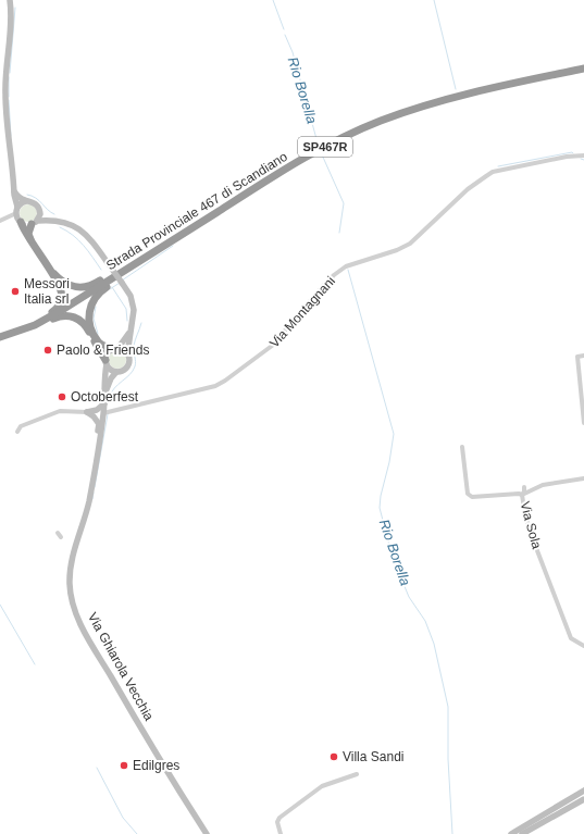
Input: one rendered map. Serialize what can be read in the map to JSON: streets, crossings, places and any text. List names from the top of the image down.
{
  "streets": {
    "highway": ["SP467R", "Strada Provinciale 467 di Scandiano"],
    "street": ["Via Montagnani", "Via Sola", "Via Ghiarola Vecchia"]
  },
  "crossings": [
    ["Via Montagnani", "Via Ghiarola Vecchia"]
  ],
  "water": ["Rio Borella"],
  "places": [
    "Messori Italia srl",
    "Paolo & Friends",
    "Octoberfest",
    "Villa Sandi",
    "Edilgres"
  ]
}
